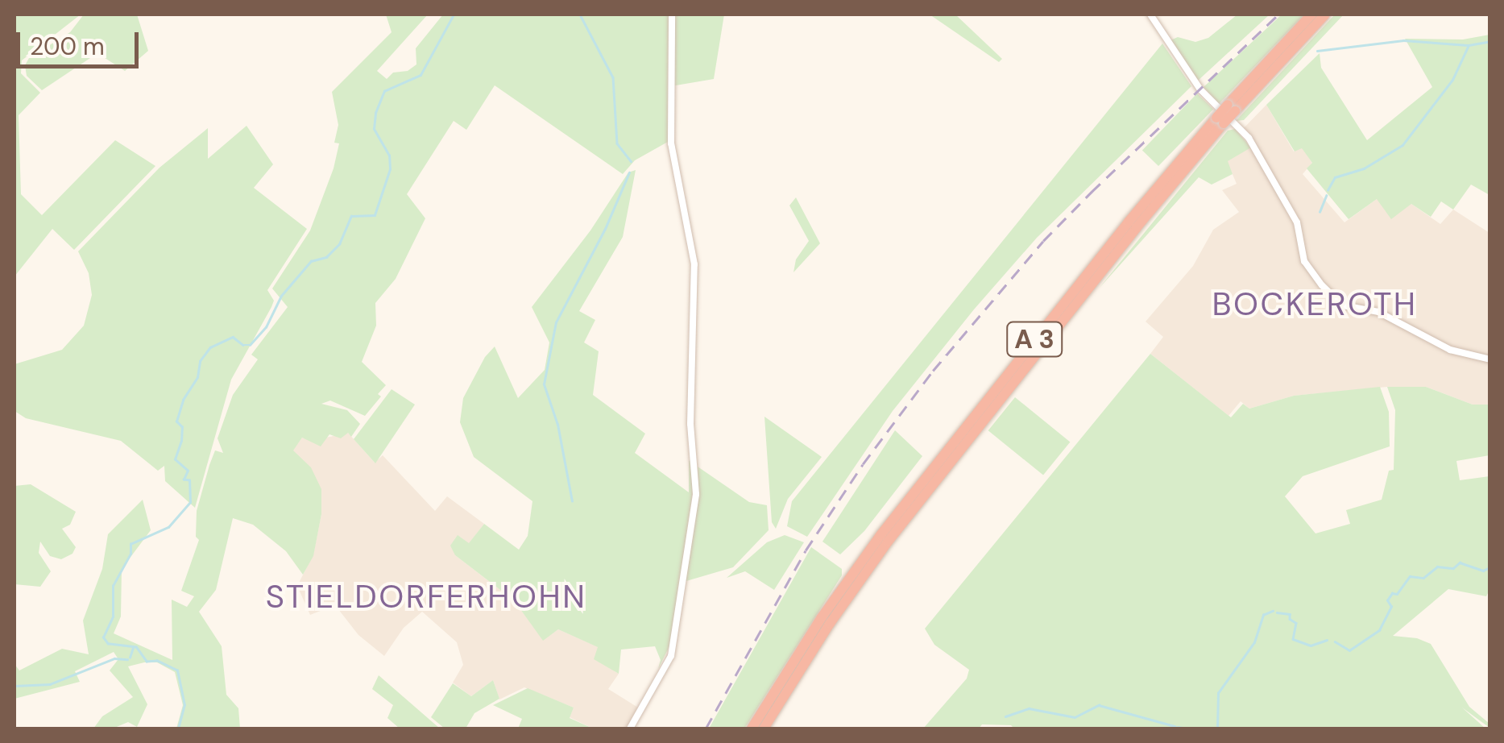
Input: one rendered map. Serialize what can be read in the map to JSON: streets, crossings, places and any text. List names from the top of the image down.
{
  "streets": {
    "highway": ["A 3"]
  },
  "districts": ["BOCKEROTH", "STIELDORFERHOHN"],
  "scale_bar": "200 m"
}
